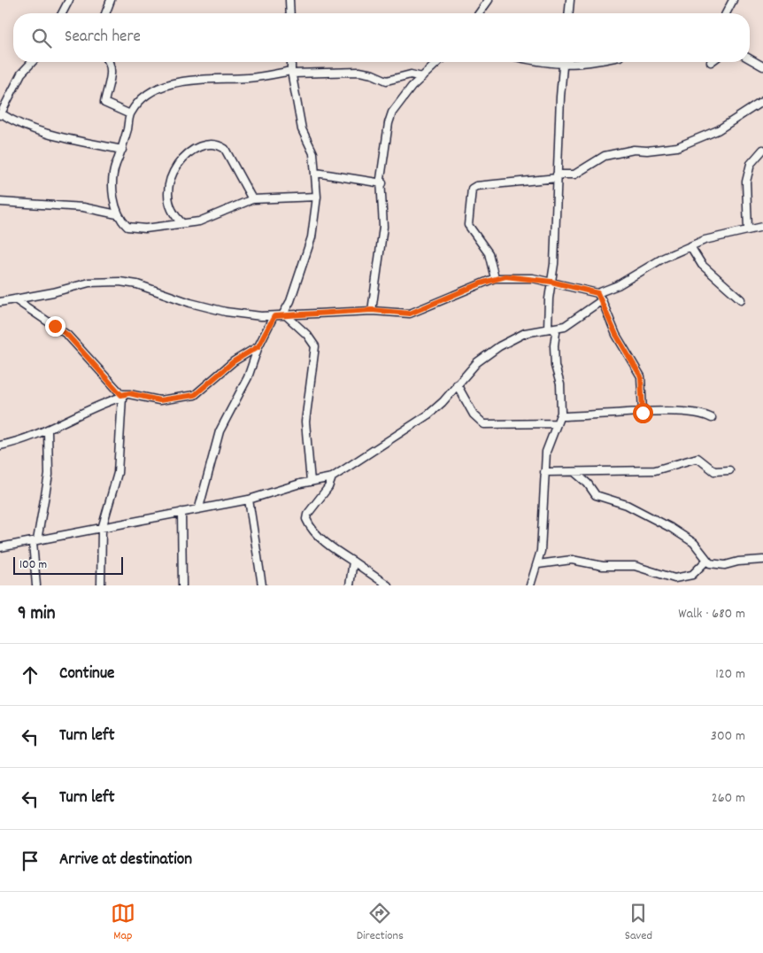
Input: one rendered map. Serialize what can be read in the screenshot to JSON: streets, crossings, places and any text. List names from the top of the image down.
{
  "scale_bar": "100 m",
  "page": {
    "search": "Search here",
    "scale": "100 m",
    "heading": ["9 min", "Walk · 680 m"],
    "list": [
      ["Continue", "120 m"],
      ["Turn left", "300 m"],
      ["Turn left", "260 m"],
      "Arrive at destination"
    ],
    "nav": ["Map", "Directions", "Saved"]
  }
}
